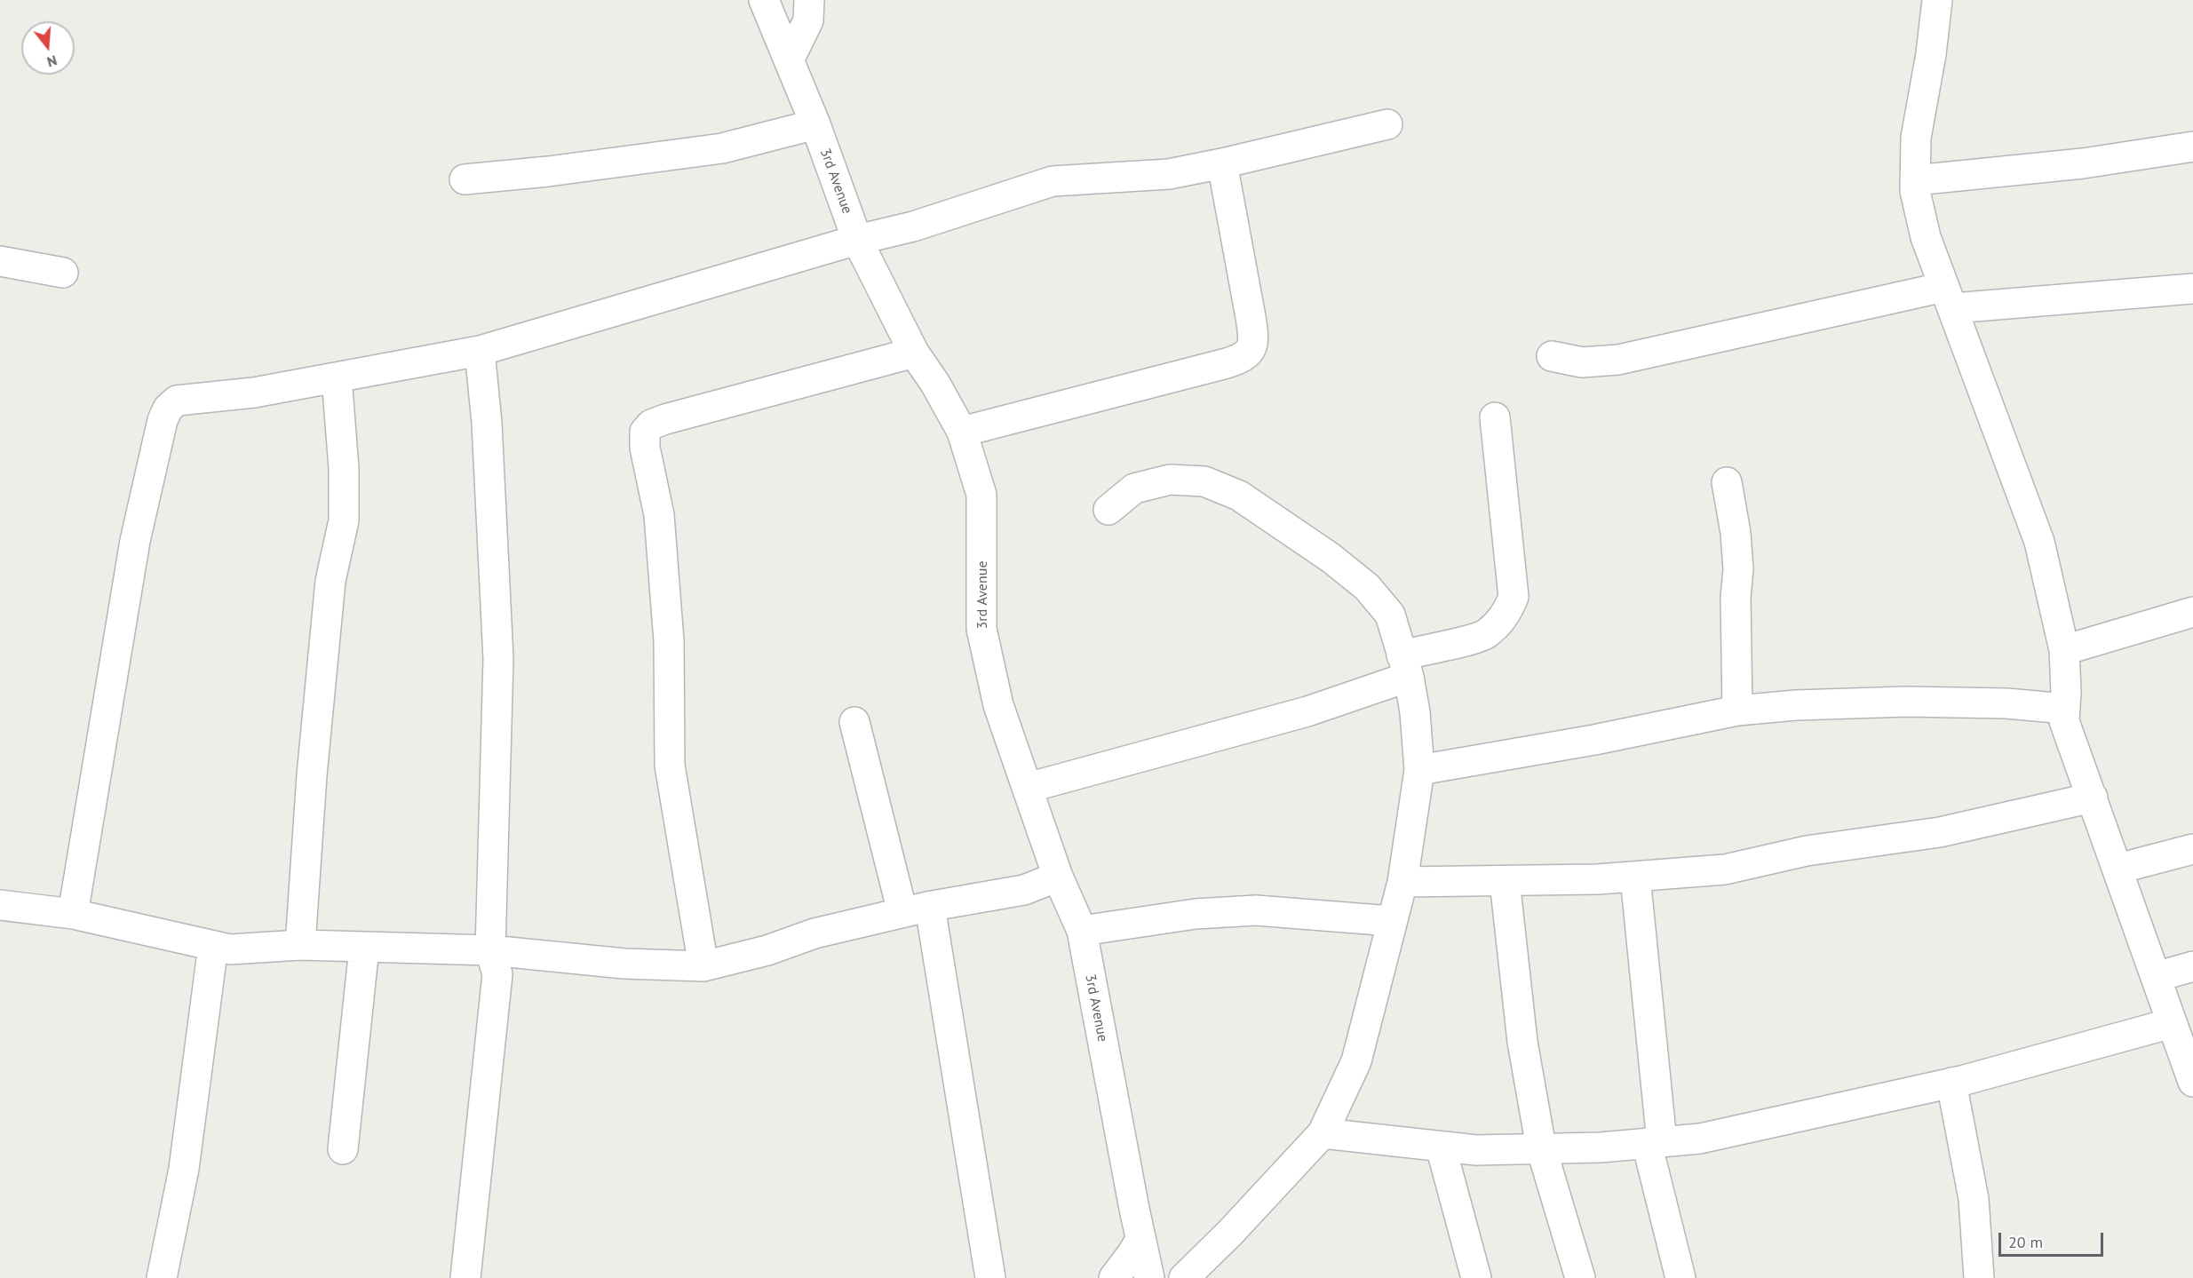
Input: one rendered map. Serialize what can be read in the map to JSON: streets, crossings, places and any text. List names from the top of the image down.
{
  "streets": {
    "street": ["3rd Avenue"]
  },
  "scale_bar": "20 m",
  "north": "bottom"
}
